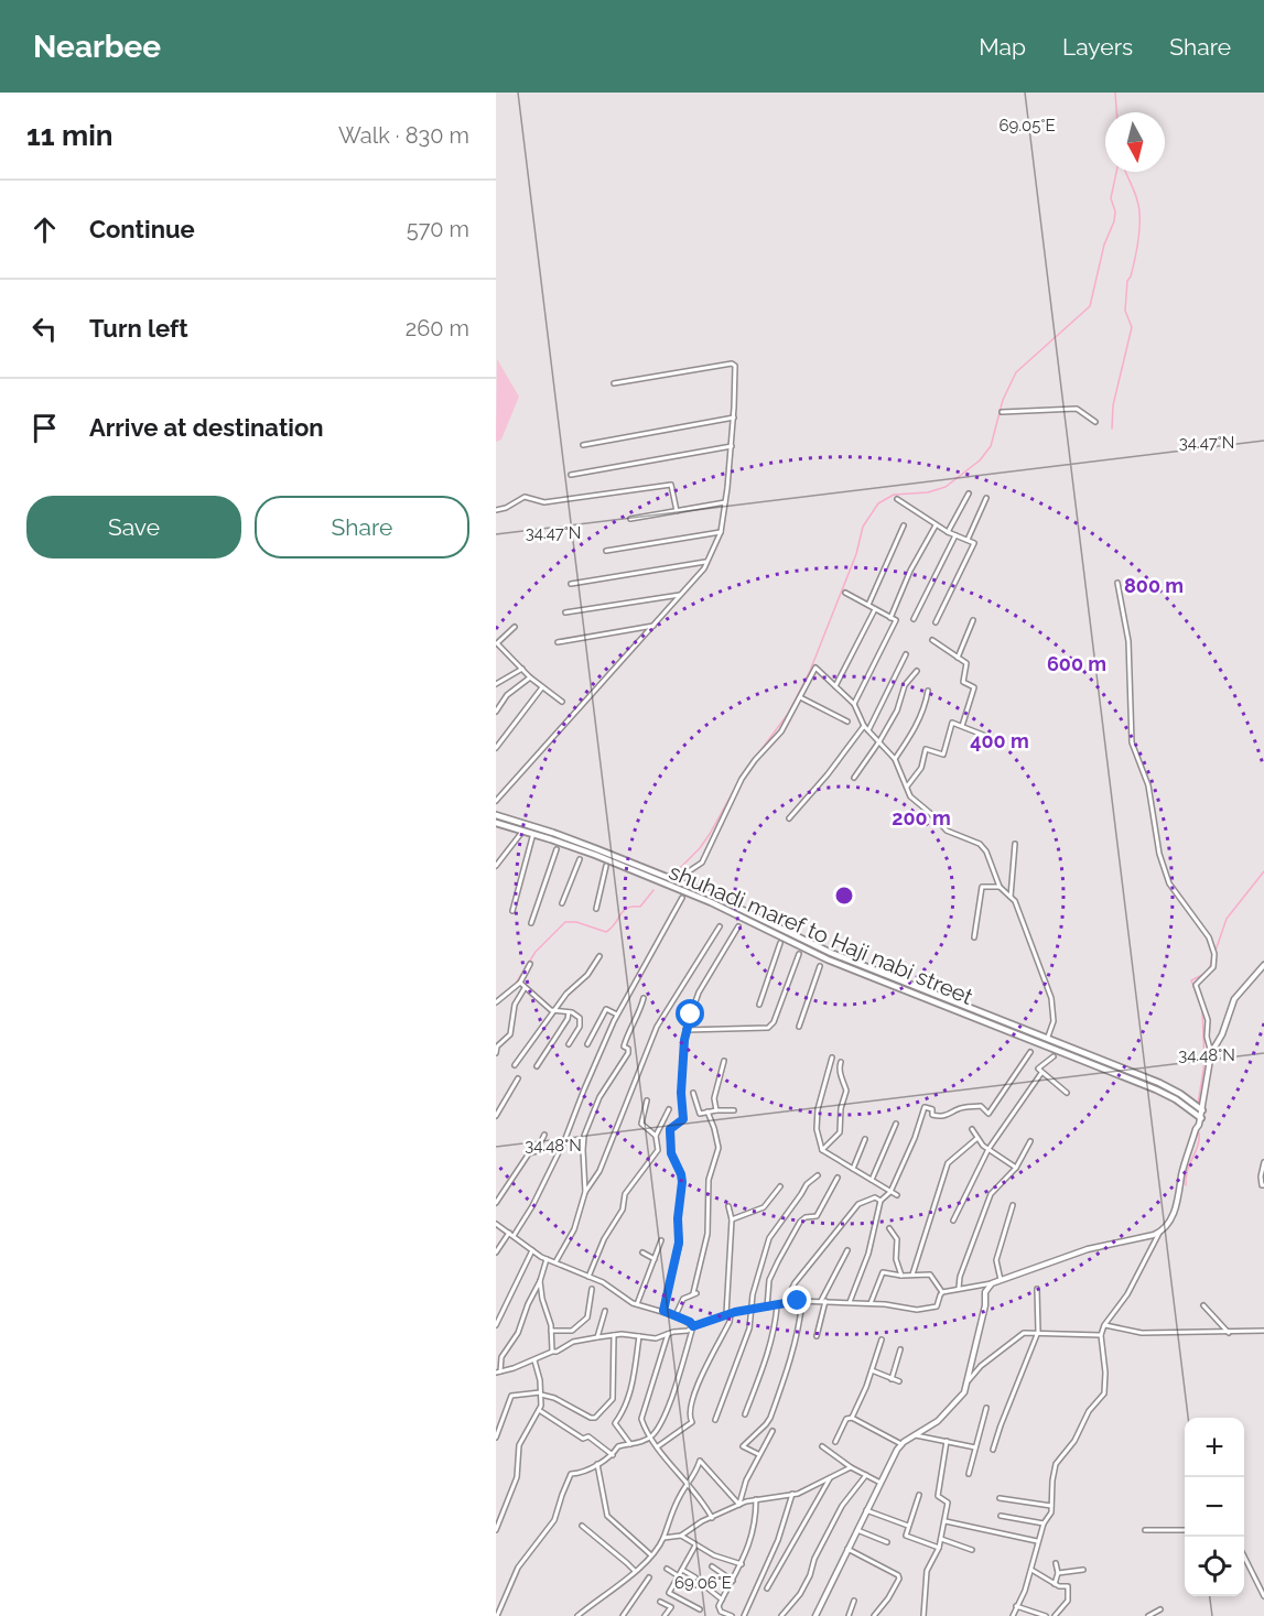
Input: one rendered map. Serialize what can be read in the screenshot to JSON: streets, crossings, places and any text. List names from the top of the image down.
{
  "streets": {
    "main road": ["shuhadi maref to Haji nabi street"]
  },
  "north": "bottom",
  "page": {
    "header": "Nearbee",
    "nav": ["Map", "Layers", "Share"],
    "heading": ["11 min", "Walk · 830 m"],
    "list": [
      ["Continue", "570 m"],
      ["Turn left", "260 m"],
      "Arrive at destination"
    ],
    "buttons": ["Save", "Share"],
    "map_buttons": ["+", "−"]
  },
  "coordinates": [
    "69.05°E",
    "34.47°N",
    "34.48°N",
    "69.06°E"
  ],
  "rings": [
    "800 m",
    "600 m",
    "400 m",
    "200 m"
  ]
}
